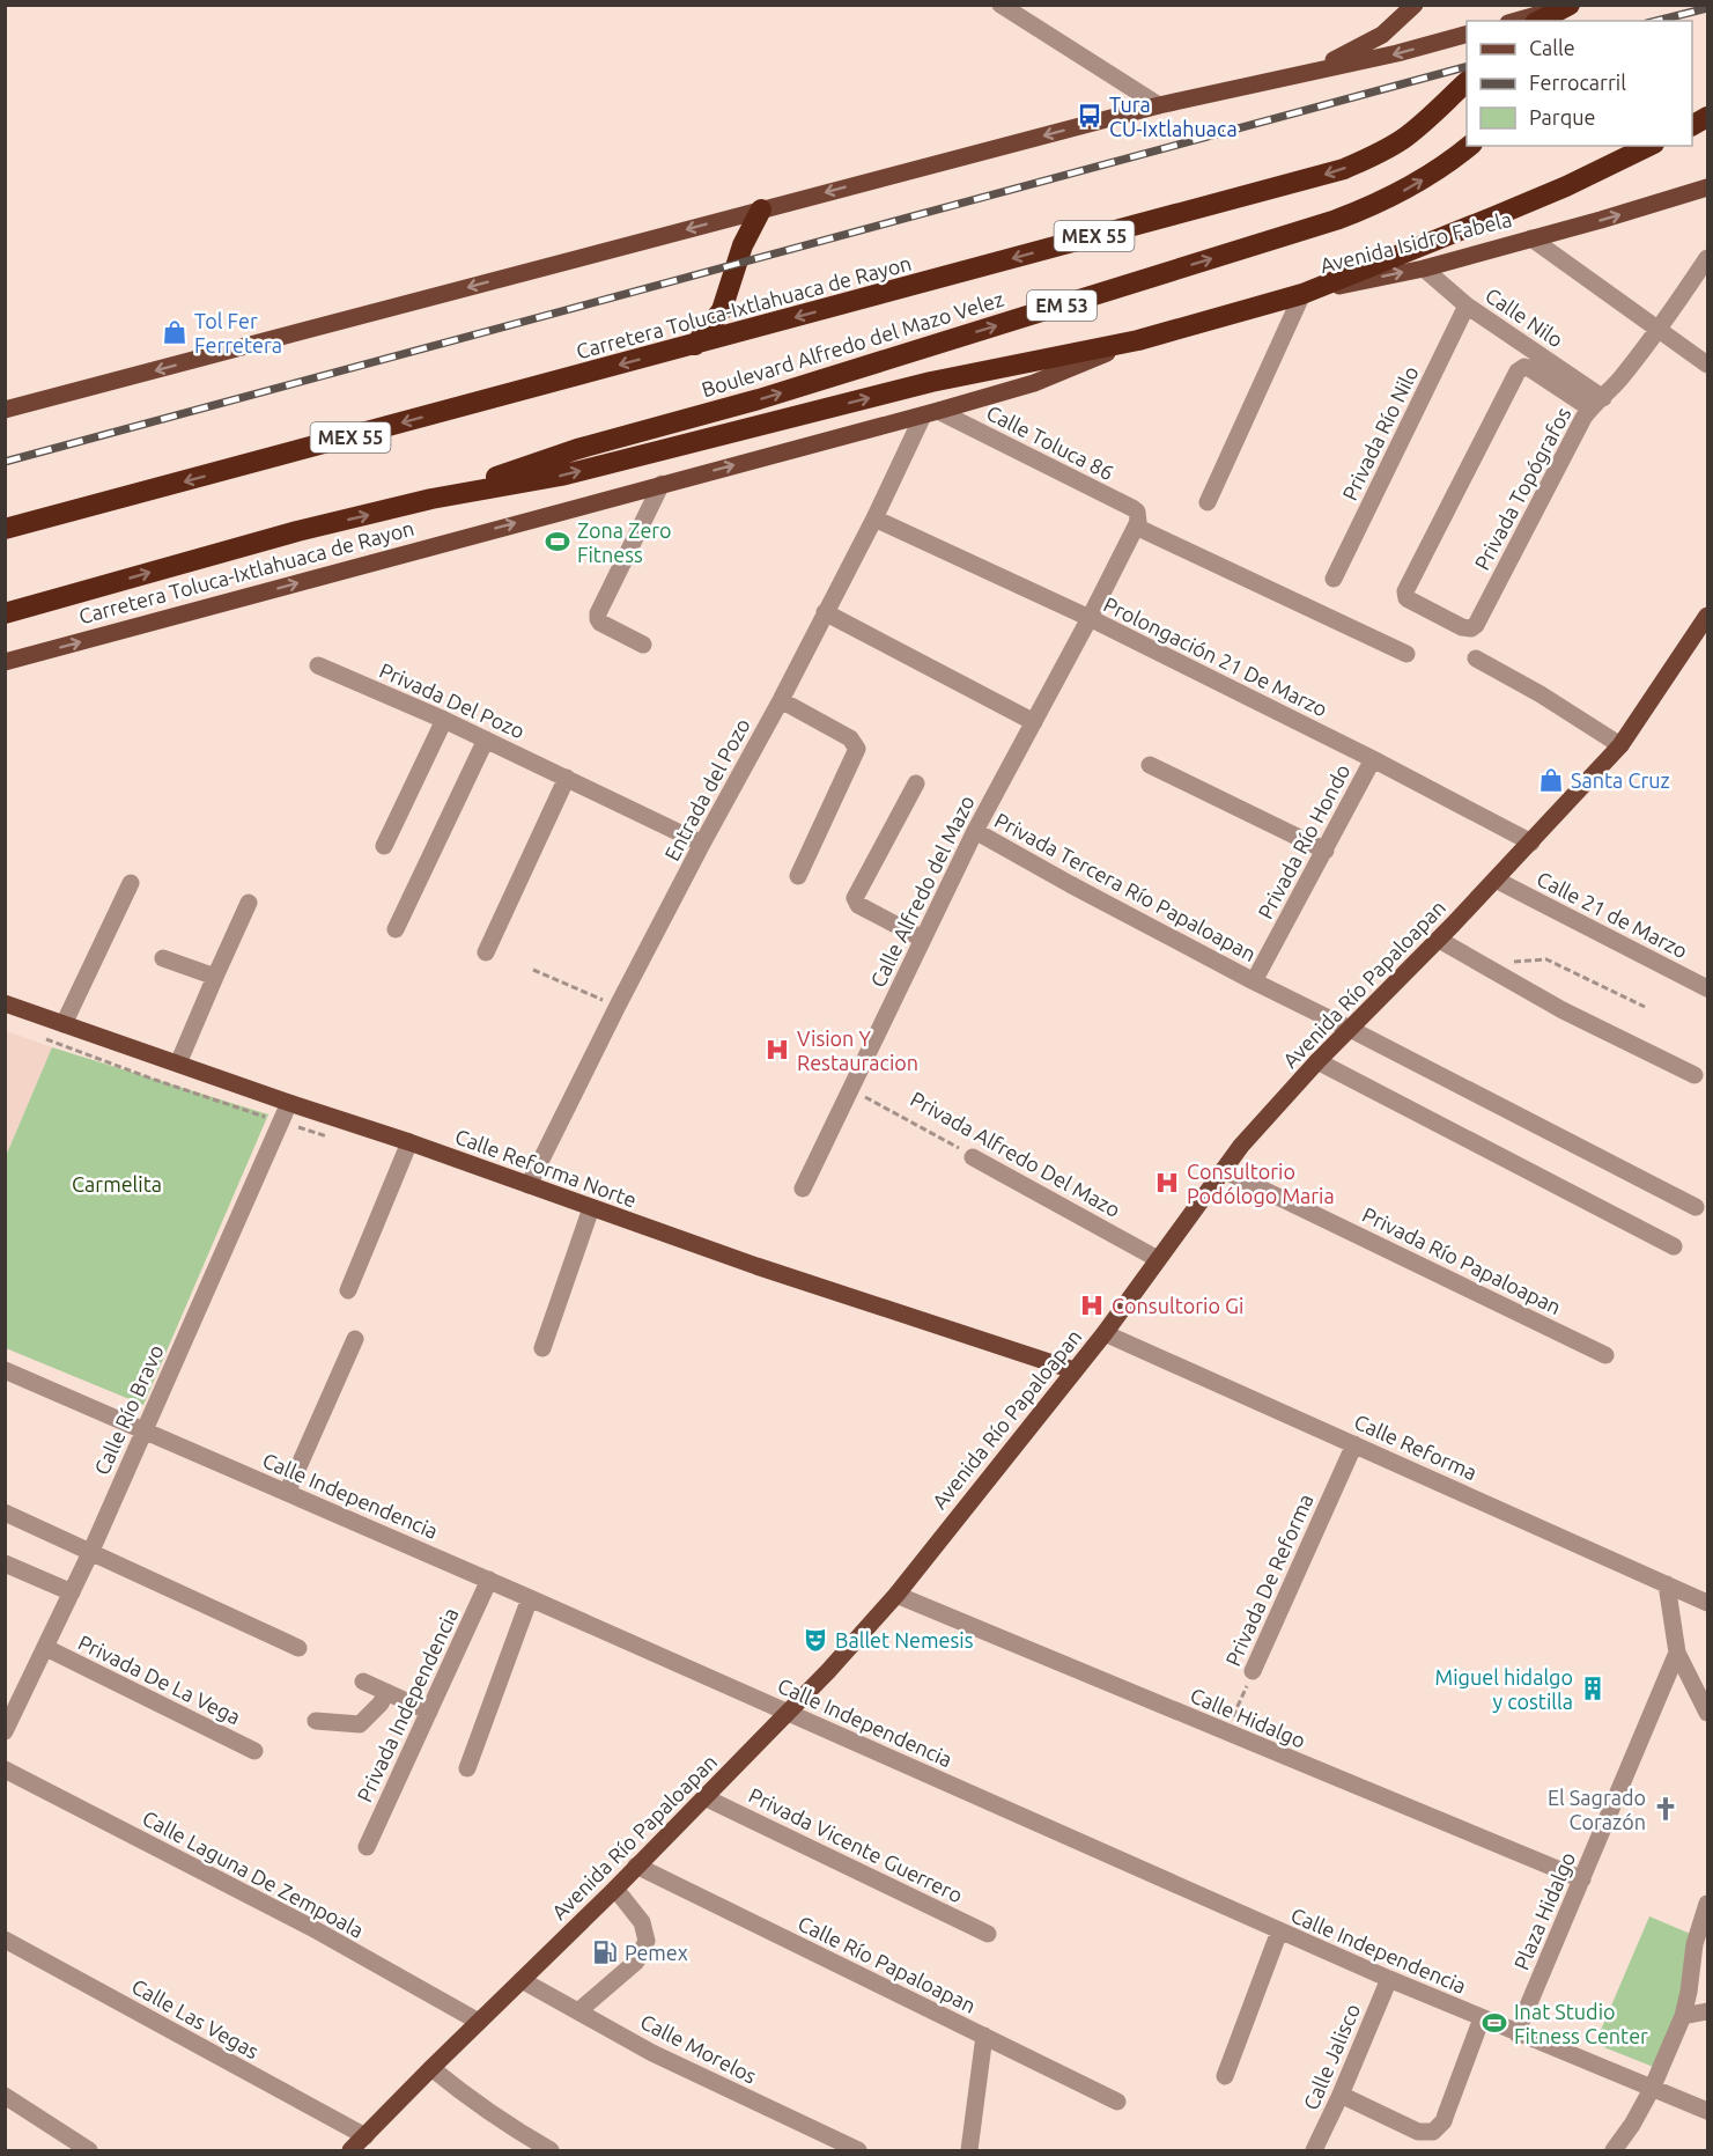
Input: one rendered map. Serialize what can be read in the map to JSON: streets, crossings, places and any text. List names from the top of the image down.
{
  "streets": {
    "highway": [
      "MEX 55",
      "Avenida Isidro Fabela",
      "EM 53",
      "Carretera Toluca-Ixtlahuaca de Rayon",
      "Boulevard Alfredo del Mazo Velez"
    ],
    "main road": ["Avenida Río Papaloapan", "Calle Reforma Norte"],
    "street": [
      "Calle Nilo",
      "Privada Río Nilo",
      "Calle Toluca 86",
      "Privada Topógrafos",
      "Prolongación 21 De Marzo",
      "Privada Del Pozo",
      "Entrada del Pozo",
      "Privada Río Hondo",
      "Privada Tercera Río Papaloapan",
      "Calle Alfredo del Mazo",
      "Calle 21 de Marzo",
      "Privada Alfredo Del Mazo",
      "Privada Río Papaloapan",
      "Calle Río Bravo",
      "Calle Reforma",
      "Calle Independencia",
      "Privada De Reforma",
      "Privada De La Vega",
      "Privada Independencia",
      "Calle Hidalgo",
      "Privada Vicente Guerrero",
      "Calle Laguna De Zempoala",
      "Plaza Hidalgo",
      "Calle Río Papaloapan",
      "Calle Las Vegas",
      "Calle Morelos",
      "Calle Jalisco"
    ]
  },
  "crossings": [
    ["Avenida Isidro Fabela", "Carretera Toluca-Ixtlahuaca de Rayon"],
    ["Avenida Isidro Fabela", "Calle Nilo"],
    ["Carretera Toluca-Ixtlahuaca de Rayon", "Boulevard Alfredo del Mazo Velez"],
    ["Carretera Toluca-Ixtlahuaca de Rayon", "Calle Toluca 86"],
    ["Carretera Toluca-Ixtlahuaca de Rayon", "Entrada del Pozo"],
    ["Calle Nilo", "Privada Río Nilo"],
    ["Calle Nilo", "Privada Topógrafos"],
    ["Calle Toluca 86", "Entrada del Pozo"],
    ["Calle Toluca 86", "Calle Alfredo del Mazo"],
    ["Prolongación 21 De Marzo", "Entrada del Pozo"],
    ["Prolongación 21 De Marzo", "Privada Río Hondo"],
    ["Prolongación 21 De Marzo", "Calle Alfredo del Mazo"],
    ["Prolongación 21 De Marzo", "Avenida Río Papaloapan"],
    ["Privada Del Pozo", "Entrada del Pozo"],
    ["Entrada del Pozo", "Calle Reforma Norte"],
    ["Privada Río Hondo", "Privada Tercera Río Papaloapan"],
    ["Privada Tercera Río Papaloapan", "Calle Alfredo del Mazo"],
    ["Privada Tercera Río Papaloapan", "Avenida Río Papaloapan"],
    ["Calle Alfredo del Mazo", "Privada Alfredo Del Mazo"],
    ["Calle 21 de Marzo", "Avenida Río Papaloapan"],
    ["Avenida Río Papaloapan", "Privada Alfredo Del Mazo"],
    ["Avenida Río Papaloapan", "Calle Reforma Norte"],
    ["Avenida Río Papaloapan", "Privada Río Papaloapan"],
    ["Avenida Río Papaloapan", "Calle Reforma"],
    ["Avenida Río Papaloapan", "Calle Independencia"],
    ["Avenida Río Papaloapan", "Calle Hidalgo"],
    ["Avenida Río Papaloapan", "Privada Vicente Guerrero"],
    ["Avenida Río Papaloapan", "Calle Laguna De Zempoala"],
    ["Avenida Río Papaloapan", "Calle Río Papaloapan"],
    ["Avenida Río Papaloapan", "Calle Las Vegas"],
    ["Avenida Río Papaloapan", "Calle Morelos"],
    ["Calle Reforma Norte", "Calle Río Bravo"],
    ["Calle Río Bravo", "Calle Independencia"],
    ["Calle Río Bravo", "Privada De La Vega"],
    ["Calle Reforma", "Privada De Reforma"],
    ["Calle Independencia", "Privada Independencia"],
    ["Calle Independencia", "Plaza Hidalgo"],
    ["Calle Independencia", "Calle Jalisco"],
    ["Privada De Reforma", "Calle Hidalgo"],
    ["Calle Hidalgo", "Plaza Hidalgo"]
  ],
  "one_way": ["Boulevard Alfredo del Mazo Velez"],
  "parks": ["Carmelita"],
  "places": {
    "bus stop": ["Tura CU-Ixtlahuaca"],
    "shop": ["Tol Fer Ferretera", "Santa Cruz"],
    "sports": ["Zona Zero Fitness", "Inat Studio Fitness Center"],
    "hospital": ["Vision Y Restauracion", "Consultorio Podólogo Maria", "Consultorio Gi"],
    "theatre": ["Ballet Nemesis"],
    "building": ["Miguel hidalgo y costilla"],
    "church": ["El Sagrado Corazón"],
    "fuel station": ["Pemex"]
  },
  "legend": ["Calle", "Ferrocarril", "Parque"]
}
